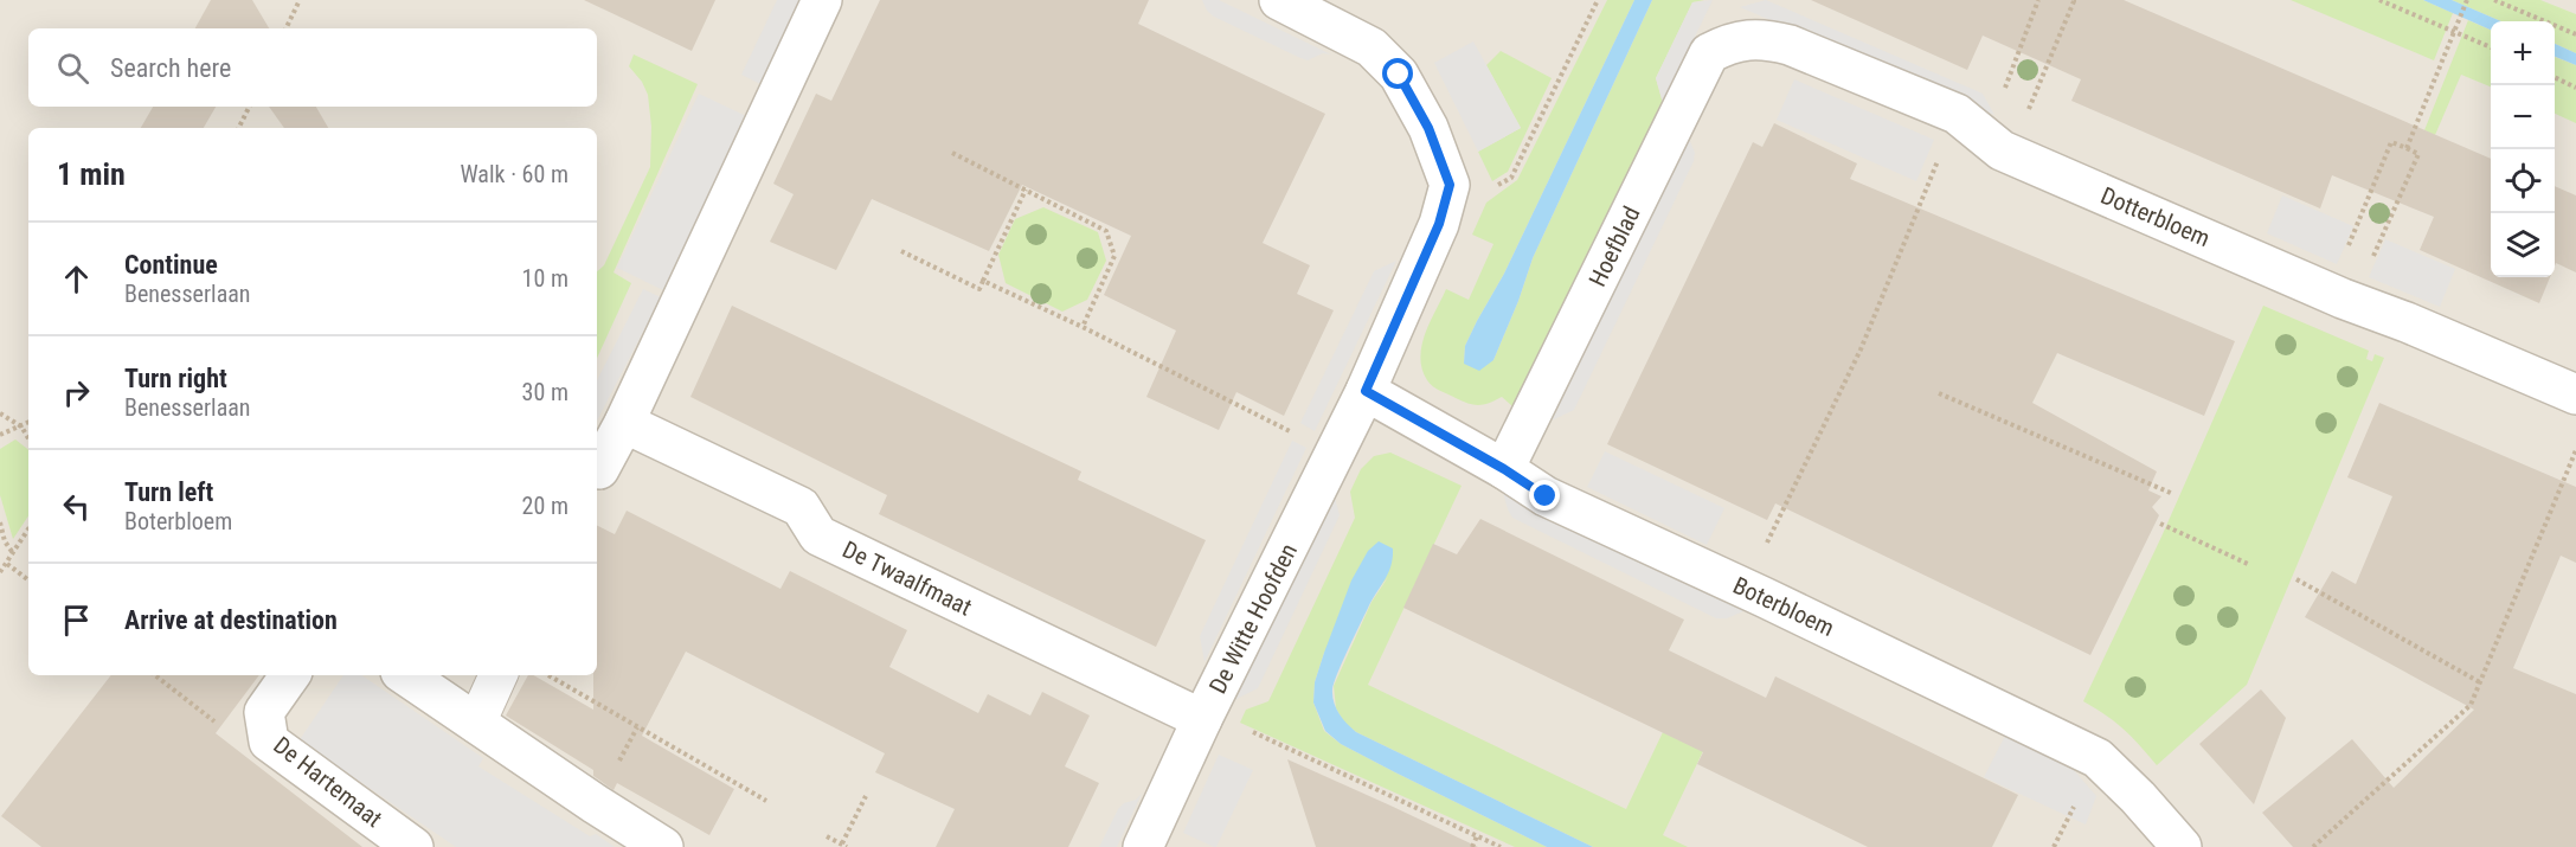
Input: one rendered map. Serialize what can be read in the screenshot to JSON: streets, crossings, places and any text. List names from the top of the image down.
{
  "streets": {
    "street": [
      "Dotterbloem",
      "Hoefblad",
      "De Twaalfmaat",
      "Boterbloem",
      "De Witte Hoofden",
      "De Hartemaat"
    ]
  },
  "crossings": [
    ["Dotterbloem", "Hoefblad"],
    ["Hoefblad", "Boterbloem"],
    ["De Twaalfmaat", "De Witte Hoofden"],
    ["Boterbloem", "De Witte Hoofden"]
  ],
  "page": {
    "map_buttons": ["+", "−"],
    "search": "Search here",
    "heading": ["1 min", "Walk · 60 m"],
    "list": [
      ["Continue", "Benesserlaan", "10 m"],
      ["Turn right", "Benesserlaan", "30 m"],
      ["Turn left", "Boterbloem", "20 m"],
      "Arrive at destination"
    ]
  }
}
